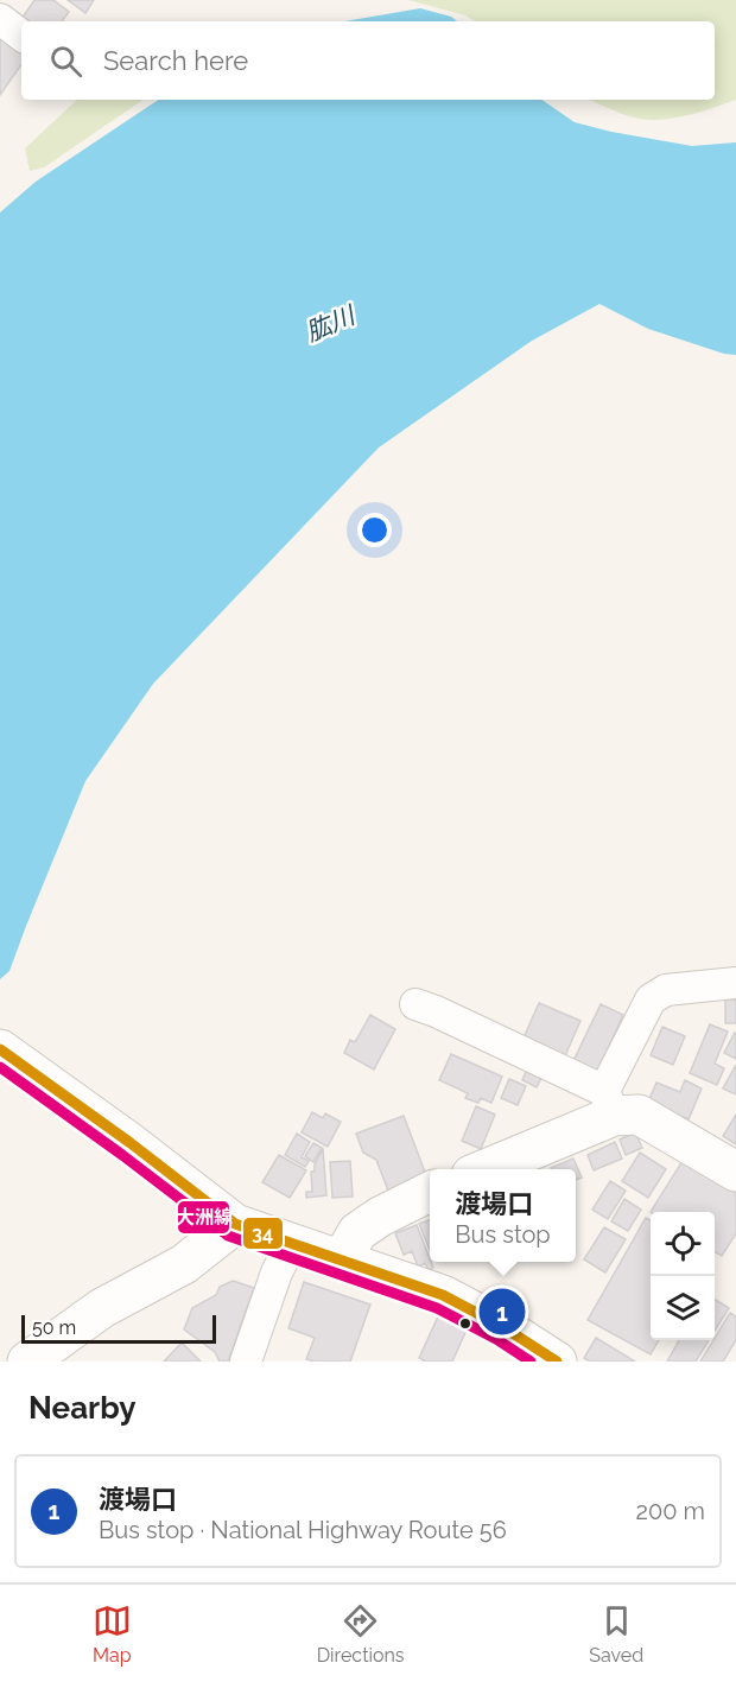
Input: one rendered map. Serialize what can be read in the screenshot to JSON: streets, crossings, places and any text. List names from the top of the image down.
{
  "water": ["肱川"],
  "lines": ["transit line 34", "transit line 大洲線"],
  "scale_bar": "50 m",
  "page": {
    "search": "Search here",
    "popup": ["渡場口", "Bus stop"],
    "pins": "1",
    "scale": "50 m",
    "heading": "Nearby",
    "list": [
      {
        "mark": "1",
        "name": "渡場口",
        "note": "Bus stop · National Highway Route 56",
        "value": "200 m"
      }
    ],
    "nav": ["Map", "Directions", "Saved"]
  }
}
